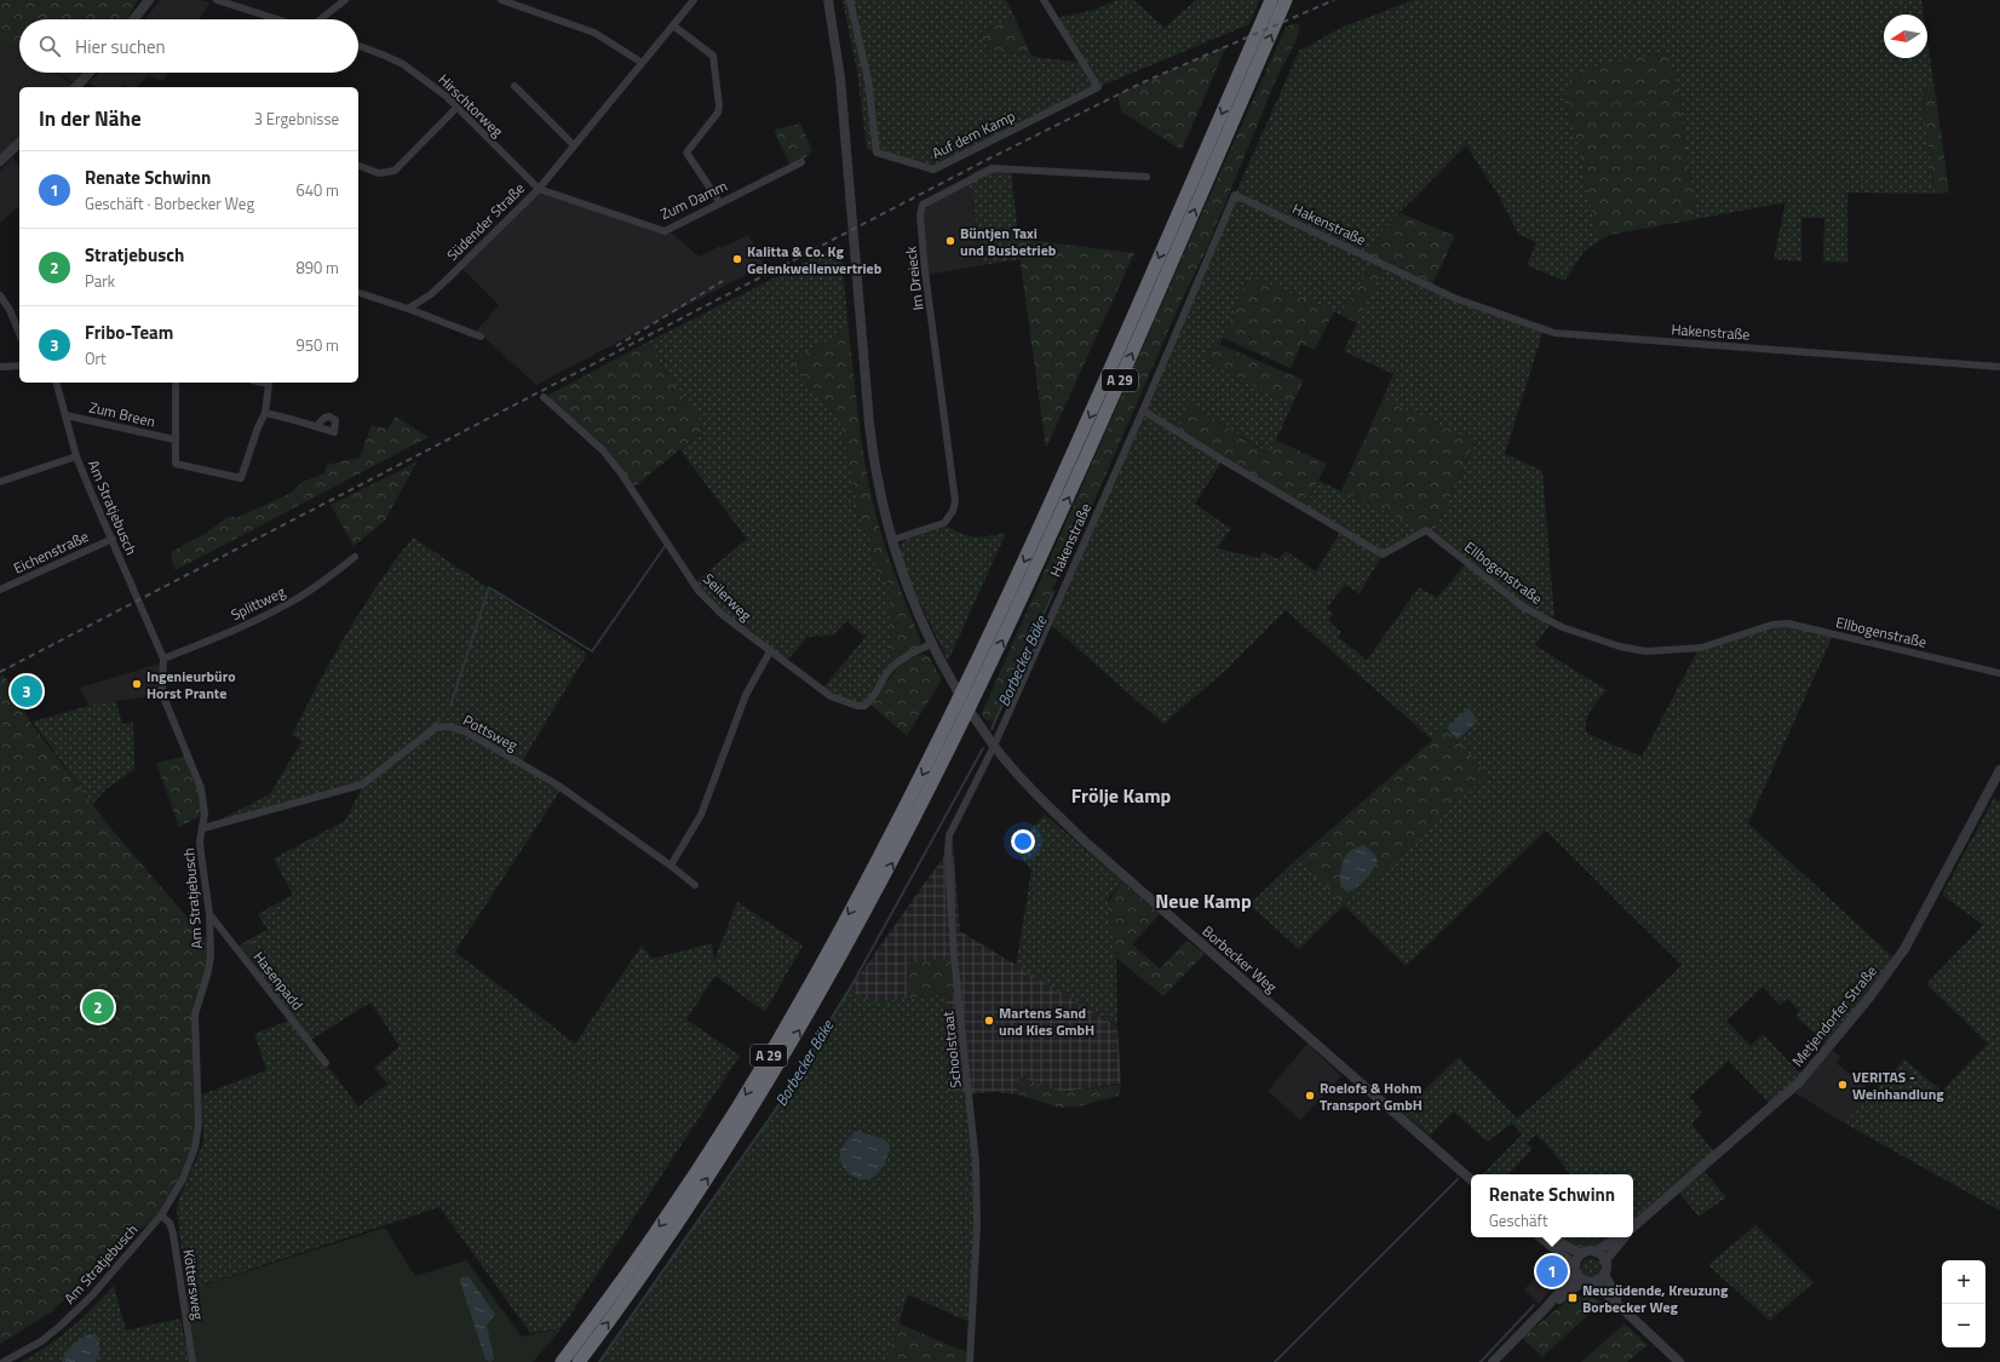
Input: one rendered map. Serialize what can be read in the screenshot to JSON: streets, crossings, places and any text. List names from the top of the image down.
{
  "streets": {
    "highway": ["A 29"],
    "street": [
      "Hirschtorweg",
      "Auf dem Kamp",
      "Zum Damm",
      "Südender Straße",
      "Hakenstraße",
      "Im Dreieck",
      "Zum Breen",
      "Am Stratjebusch",
      "Eichenstraße",
      "Ellbogenstraße",
      "Seilerweg",
      "Splittweg",
      "Pottsweg",
      "Borbecker Weg",
      "Hasenpadd",
      "Metjendorfer Straße",
      "Schoolstraat",
      "Köttersweg"
    ]
  },
  "crossings": [
    ["Hirschtorweg", "Zum Damm"],
    ["Hirschtorweg", "Südender Straße"],
    ["Zum Damm", "Südender Straße"],
    ["Hakenstraße", "Ellbogenstraße"],
    ["Hakenstraße", "Borbecker Weg"],
    ["Hakenstraße", "Schoolstraat"],
    ["Im Dreieck", "Borbecker Weg"],
    ["Zum Breen", "Am Stratjebusch"],
    ["Am Stratjebusch", "Eichenstraße"],
    ["Am Stratjebusch", "Splittweg"],
    ["Am Stratjebusch", "Pottsweg"],
    ["Am Stratjebusch", "Hasenpadd"],
    ["Am Stratjebusch", "Köttersweg"],
    ["Seilerweg", "Borbecker Weg"],
    ["Borbecker Weg", "Schoolstraat"]
  ],
  "districts": ["Frölje Kamp", "Neue Kamp"],
  "water": ["Borbecker Bäke"],
  "places": {
    "other": [
      "Büntjen Taxi und Busbetrieb",
      "Kalitta & Co. Kg Gelenkwellenvertrieb",
      "Ingenieurbüro Horst Prante",
      "Martens Sand und Kies GmbH",
      "VERITAS - Weinhandlung",
      "Roelofs & Hohm Transport GmbH"
    ],
    "transit": ["Neusüdende, Kreuzung Borbecker Weg"]
  },
  "north": "left",
  "page": {
    "search": "Hier suchen",
    "heading": ["In der Nähe", "3 Ergebnisse"],
    "list": [
      {
        "mark": "1",
        "name": "Renate Schwinn",
        "note": "Geschäft · Borbecker Weg",
        "value": "640 m"
      },
      {
        "mark": "2",
        "name": "Stratjebusch",
        "note": "Park",
        "value": "890 m"
      },
      {
        "mark": "3",
        "name": "Fribo-Team",
        "note": "Ort",
        "value": "950 m"
      }
    ],
    "pins": ["3", "2", "1"],
    "popup": ["Renate Schwinn", "Geschäft"],
    "map_buttons": ["+", "−"]
  }
}
